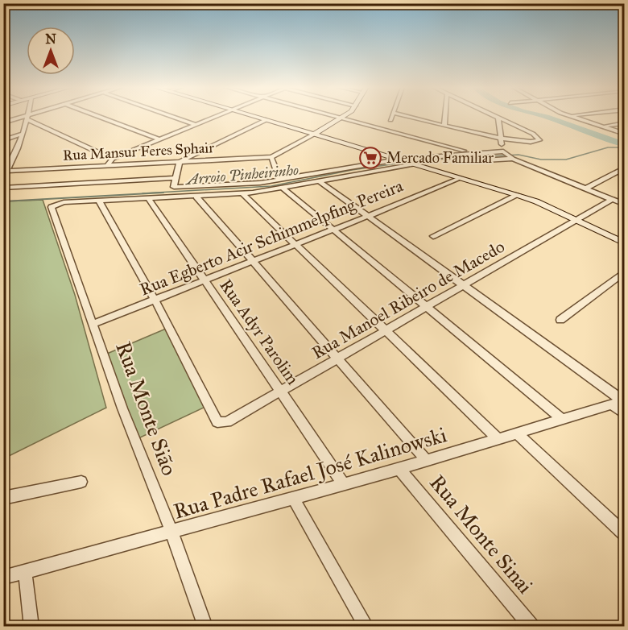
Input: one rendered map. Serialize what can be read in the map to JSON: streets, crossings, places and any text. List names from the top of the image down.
{
  "streets": {
    "street": [
      "Rua Mansur Feres Sphair",
      "Rua Egberto Acir Schimmelpfing Pereira",
      "Rua Manoel Ribeiro de Macedo",
      "Rua Adyr Parolim",
      "Rua Monte Sião",
      "Rua Padre Rafael José Kalinowski",
      "Rua Monte Sinai"
    ]
  },
  "crossings": [
    ["Rua Egberto Acir Schimmelpfing Pereira", "Rua Manoel Ribeiro de Macedo"],
    ["Rua Egberto Acir Schimmelpfing Pereira", "Rua Adyr Parolim"],
    ["Rua Egberto Acir Schimmelpfing Pereira", "Rua Monte Sião"],
    ["Rua Manoel Ribeiro de Macedo", "Rua Adyr Parolim"],
    ["Rua Adyr Parolim", "Rua Padre Rafael José Kalinowski"],
    ["Rua Monte Sião", "Rua Padre Rafael José Kalinowski"],
    ["Rua Padre Rafael José Kalinowski", "Rua Monte Sinai"]
  ],
  "water": ["Arroio Pinheirinho"],
  "places": {
    "supermarket": ["Mercado Familiar"]
  },
  "north": "top"
}
